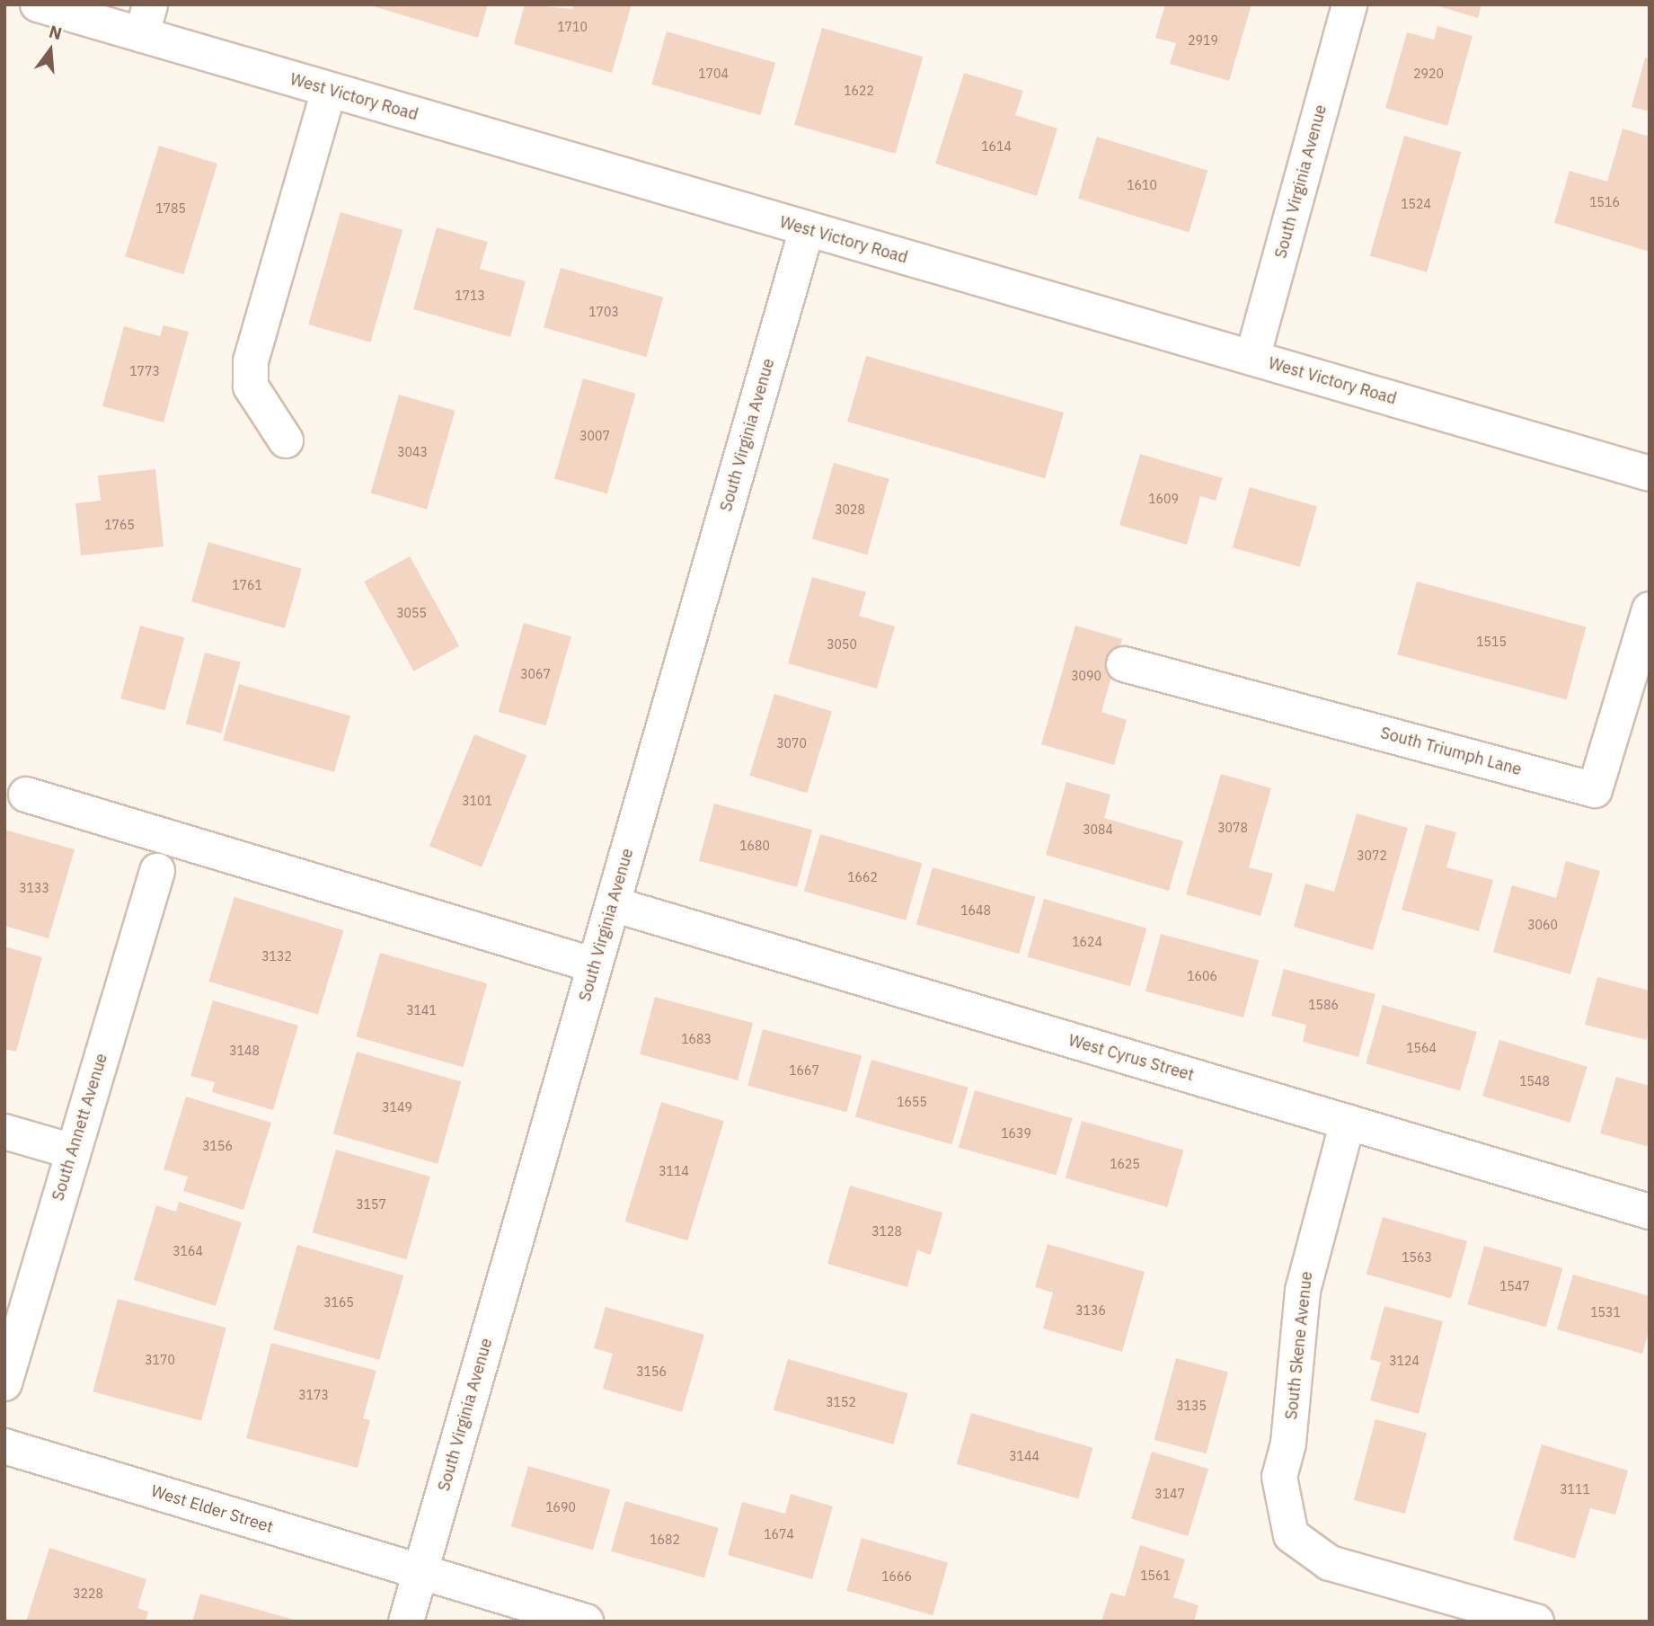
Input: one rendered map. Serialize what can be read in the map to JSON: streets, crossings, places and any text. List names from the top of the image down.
{
  "streets": {
    "street": [
      "West Victory Road",
      "South Virginia Avenue",
      "South Triumph Lane",
      "West Cyrus Street",
      "South Annett Avenue",
      "South Skene Avenue",
      "West Elder Street"
    ]
  },
  "crossings": [
    ["West Victory Road", "South Virginia Avenue"],
    ["South Virginia Avenue", "West Cyrus Street"],
    ["South Virginia Avenue", "West Elder Street"],
    ["West Cyrus Street", "South Skene Avenue"]
  ],
  "house_numbers": [
    "1710",
    "2919",
    "1704",
    "2920",
    "1622",
    "1614",
    "1610",
    "1516",
    "1524",
    "1785",
    "1713",
    "1703",
    "1773",
    "3007",
    "3043",
    "1609",
    "3028",
    "1765",
    "1761",
    "3055",
    "1515",
    "3050",
    "3067",
    "3090",
    "3070",
    "3101",
    "3078",
    "3084",
    "1680",
    "3072",
    "1662",
    "3133",
    "1648",
    "3060",
    "1624",
    "3132",
    "1606",
    "1586",
    "3141",
    "1683",
    "1564",
    "3148",
    "1667",
    "1548",
    "1655",
    "3149",
    "1639",
    "3156",
    "1625",
    "3114",
    "3157",
    "3128",
    "3164",
    "1563",
    "1547",
    "3165",
    "3136",
    "1531",
    "3170",
    "3124",
    "3156",
    "3173",
    "3152",
    "3135",
    "3144",
    "3111",
    "3147",
    "1690",
    "1674",
    "1682",
    "1561",
    "1666",
    "3228"
  ],
  "north": "top"
}
